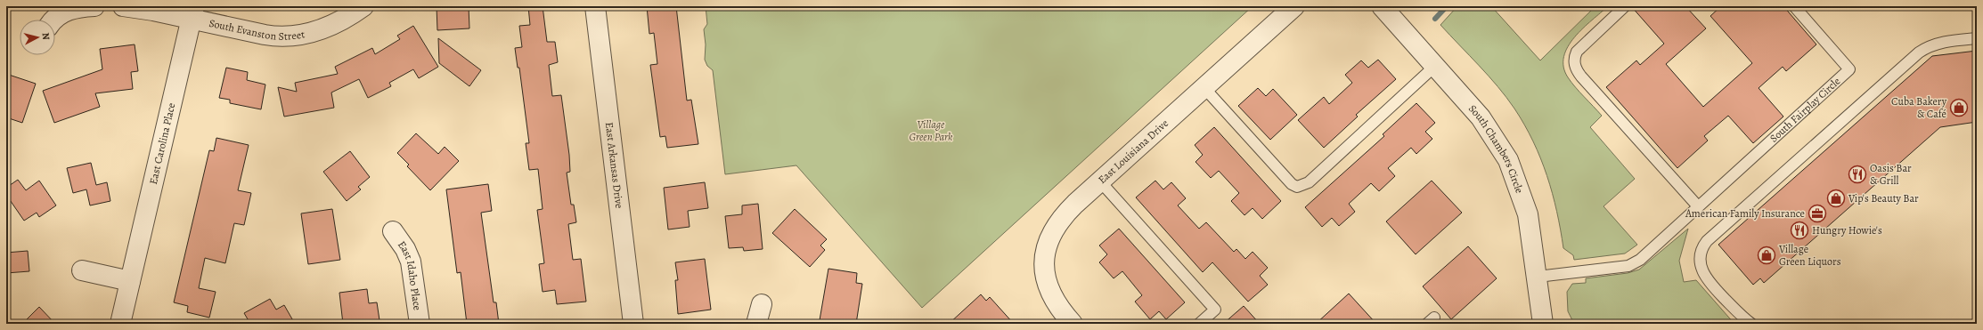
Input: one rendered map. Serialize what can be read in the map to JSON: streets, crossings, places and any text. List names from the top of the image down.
{
  "streets": {
    "street": [
      "South Evanston Street",
      "East Carolina Place",
      "South Chambers Circle",
      "East Louisiana Drive",
      "East Arkansas Drive",
      "East Idaho Place"
    ],
    "lane": ["South Fairplay Circle"]
  },
  "crossings": [
    ["South Evanston Street", "East Carolina Place"],
    ["South Fairplay Circle", "South Chambers Circle"]
  ],
  "parks": ["Village Green Park"],
  "places": {
    "shop": ["Cuba Bakery & Café", "Vip's Beauty Bar", "Village Green Liquors"],
    "restaurant": ["Oasis Bar & Grill", "Hungry Howie's"],
    "office": ["American Family Insurance"]
  },
  "north": "right"
}
